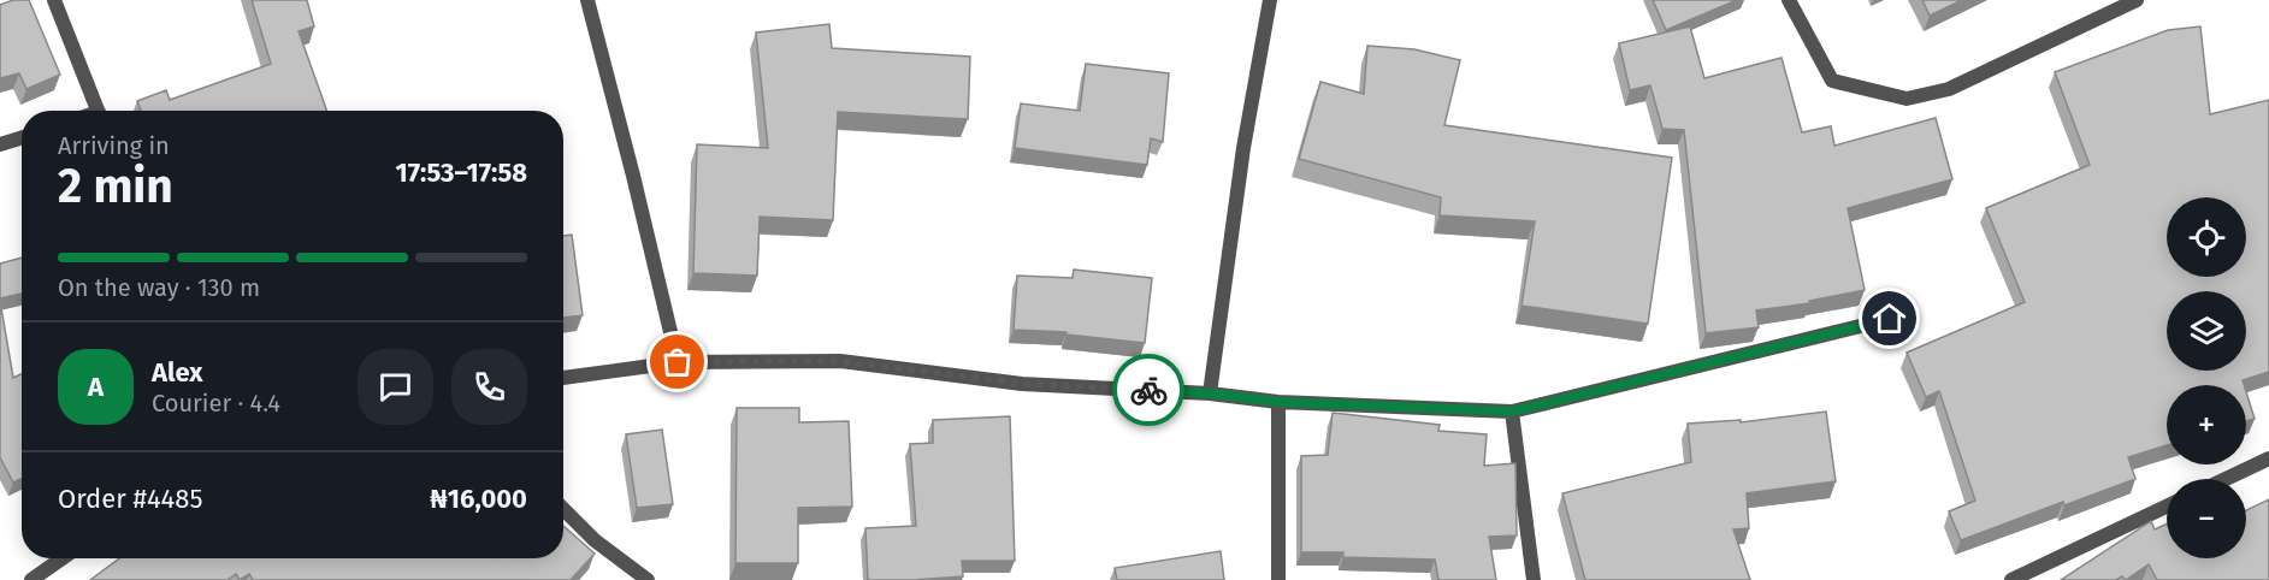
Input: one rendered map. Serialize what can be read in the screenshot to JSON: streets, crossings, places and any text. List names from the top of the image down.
{
  "page": {
    "heading": ["2 min", "Arriving in", "17:53–17:58"],
    "panel": [
      "Alex",
      "Courier · 4.4",
      "Order #4485",
      "₦16,000"
    ],
    "map_buttons": ["+", "−"],
    "bar": "On the way · 130 m",
    "round": "A"
  }
}
